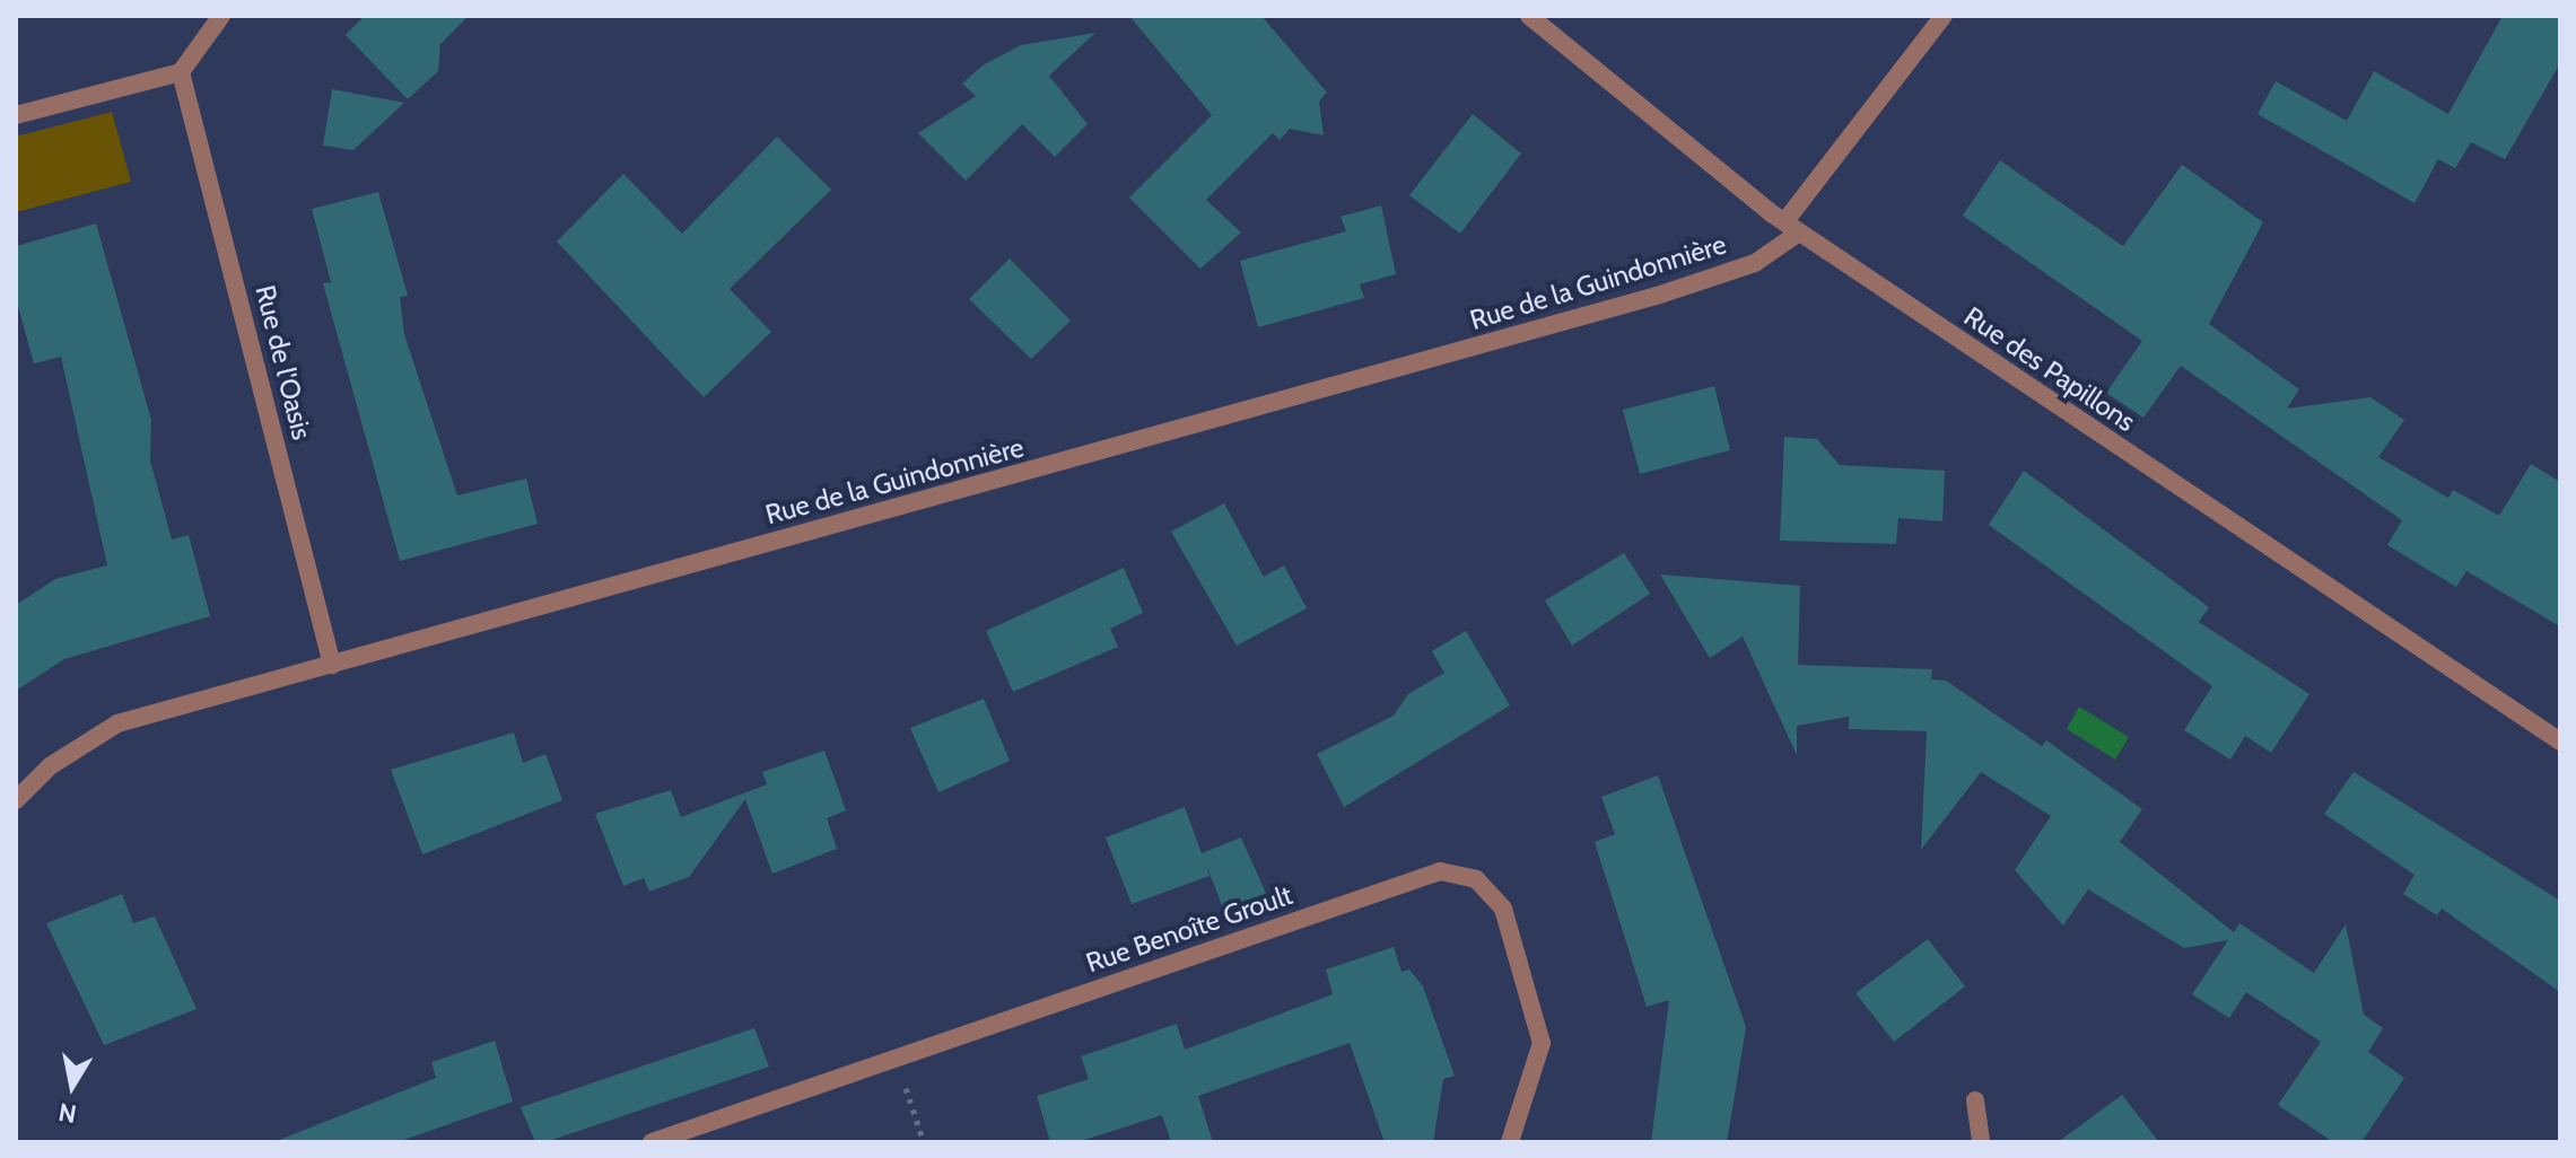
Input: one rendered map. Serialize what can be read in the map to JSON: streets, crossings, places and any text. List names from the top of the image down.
{
  "streets": {
    "street": [
      "Rue de la Guindonnière",
      "Rue de l'Oasis",
      "Rue des Papillons",
      "Rue Benoîte Groult"
    ]
  },
  "crossings": [
    ["Rue de la Guindonnière", "Rue de l'Oasis"],
    ["Rue de la Guindonnière", "Rue des Papillons"]
  ],
  "north": "bottom"
}
